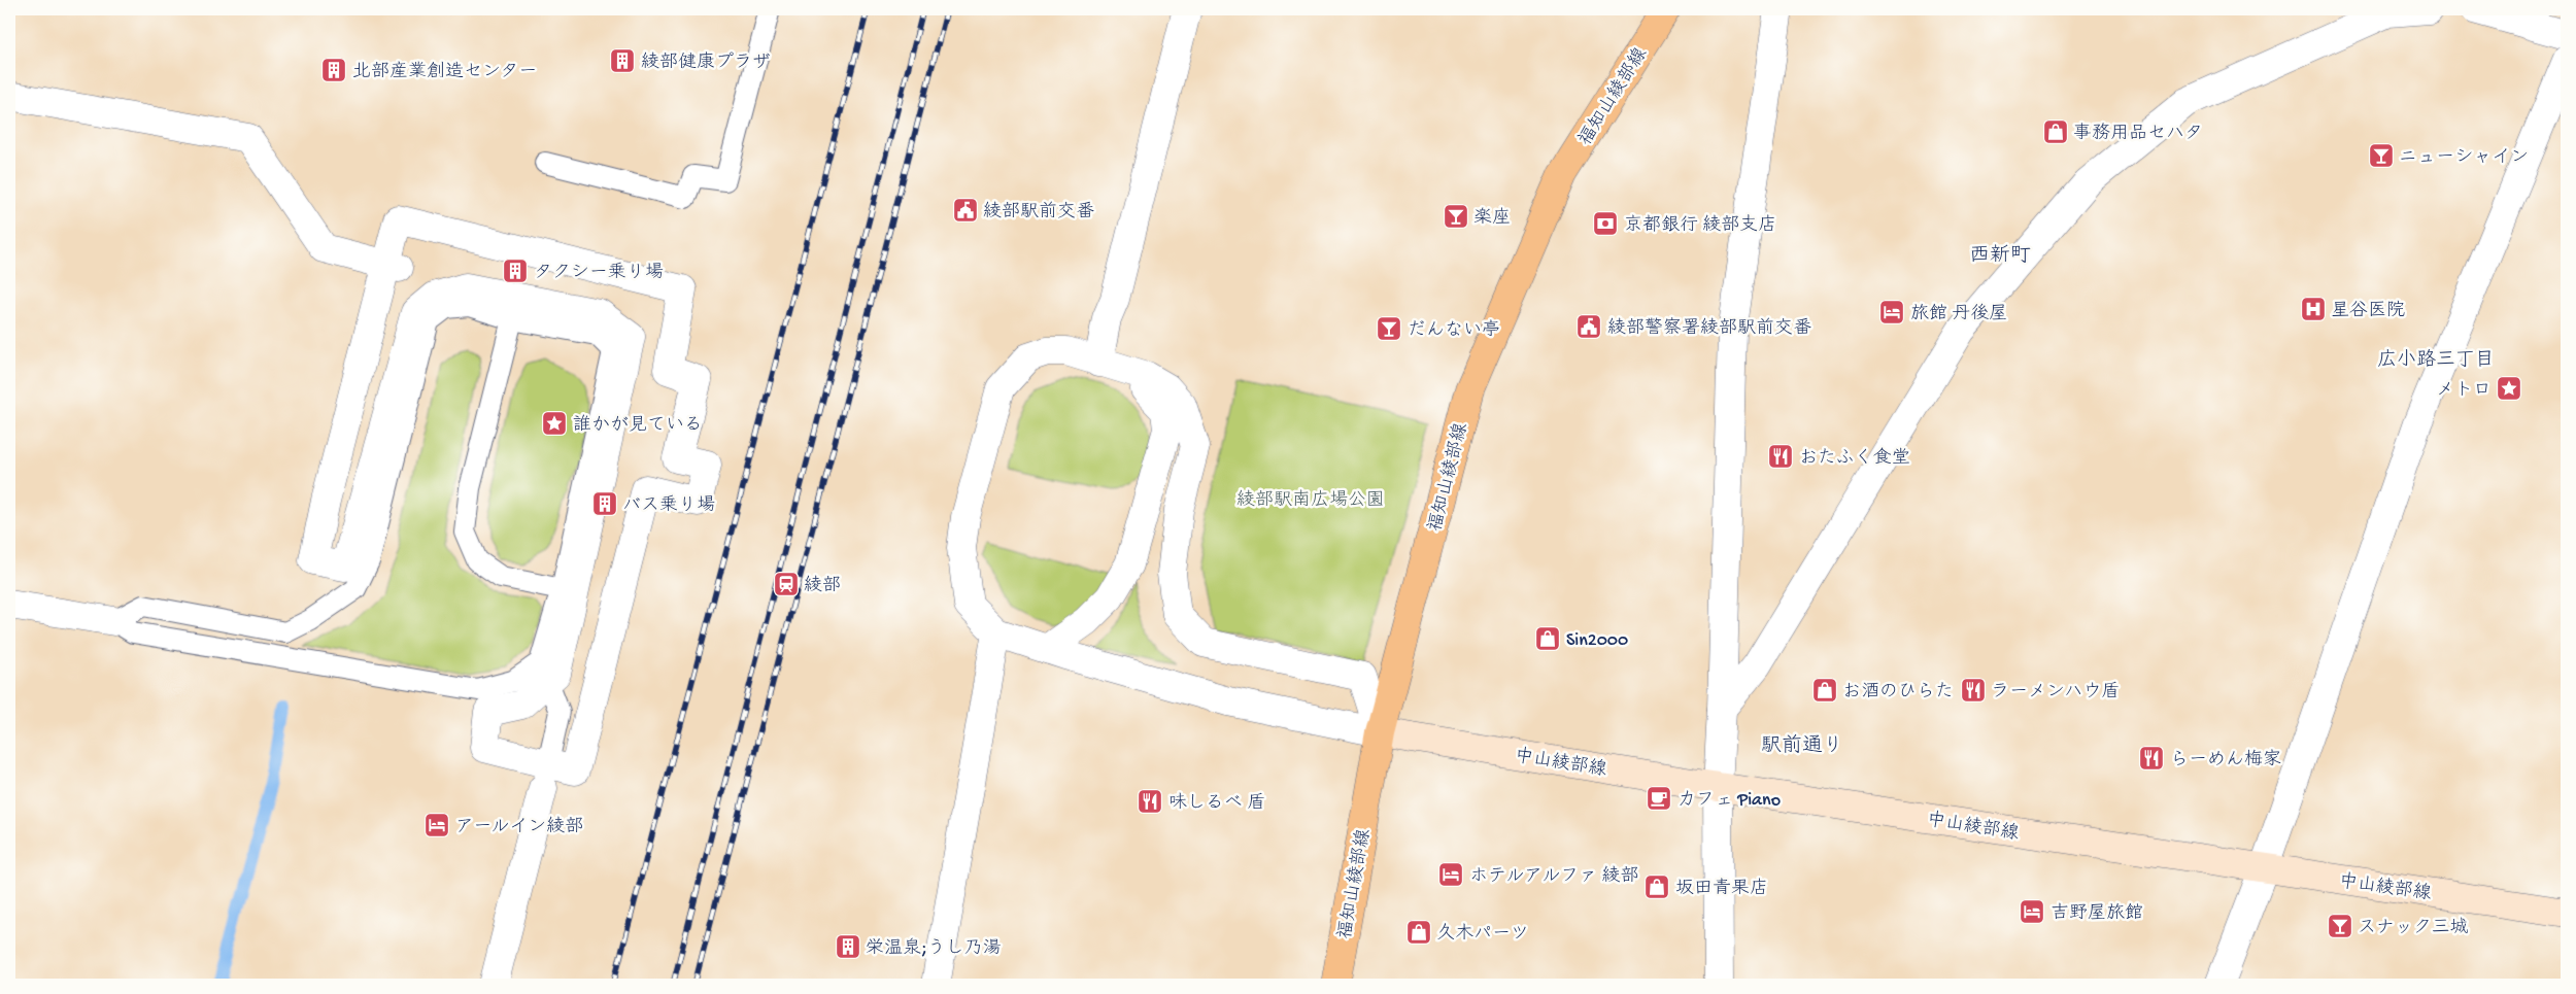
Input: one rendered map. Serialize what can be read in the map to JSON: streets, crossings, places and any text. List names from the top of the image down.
{
  "streets": {
    "main road": ["福知山綾部線", "中山綾部線"]
  },
  "crossings": [
    ["福知山綾部線", "中山綾部線"]
  ],
  "districts": ["西新町", "広小路三丁目", "駅前通り"],
  "parks": ["綾部駅南広場公園"],
  "places": {
    "building": [
      "綾部健康プラザ",
      "北部産業創造センター",
      "タクシー乗り場",
      "バス乗り場",
      "栄温泉;うし乃湯"
    ],
    "shop": [
      "事務用品セハタ",
      "Sin2000",
      "お酒のひらた",
      "坂田青果店",
      "久木パーツ"
    ],
    "bar": [
      "ニューシャイン",
      "楽座",
      "だんない亭",
      "スナック三城"
    ],
    "public building": ["綾部駅前交番", "綾部警察署綾部駅前交番"],
    "bank": ["京都銀行 綾部支店"],
    "hospital": ["星谷医院"],
    "hotel": [
      "旅館 丹後屋",
      "アールイン綾部",
      "ホテルアルファ 綾部",
      "吉野屋旅館"
    ],
    "place": ["メトロ", "誰かが見ている"],
    "restaurant": [
      "おたふく食堂",
      "ラーメンハウ盾",
      "らーめん梅家",
      "味しるべ 盾"
    ],
    "station": ["綾部"],
    "cafe": ["カフェ Piano"]
  }
}
